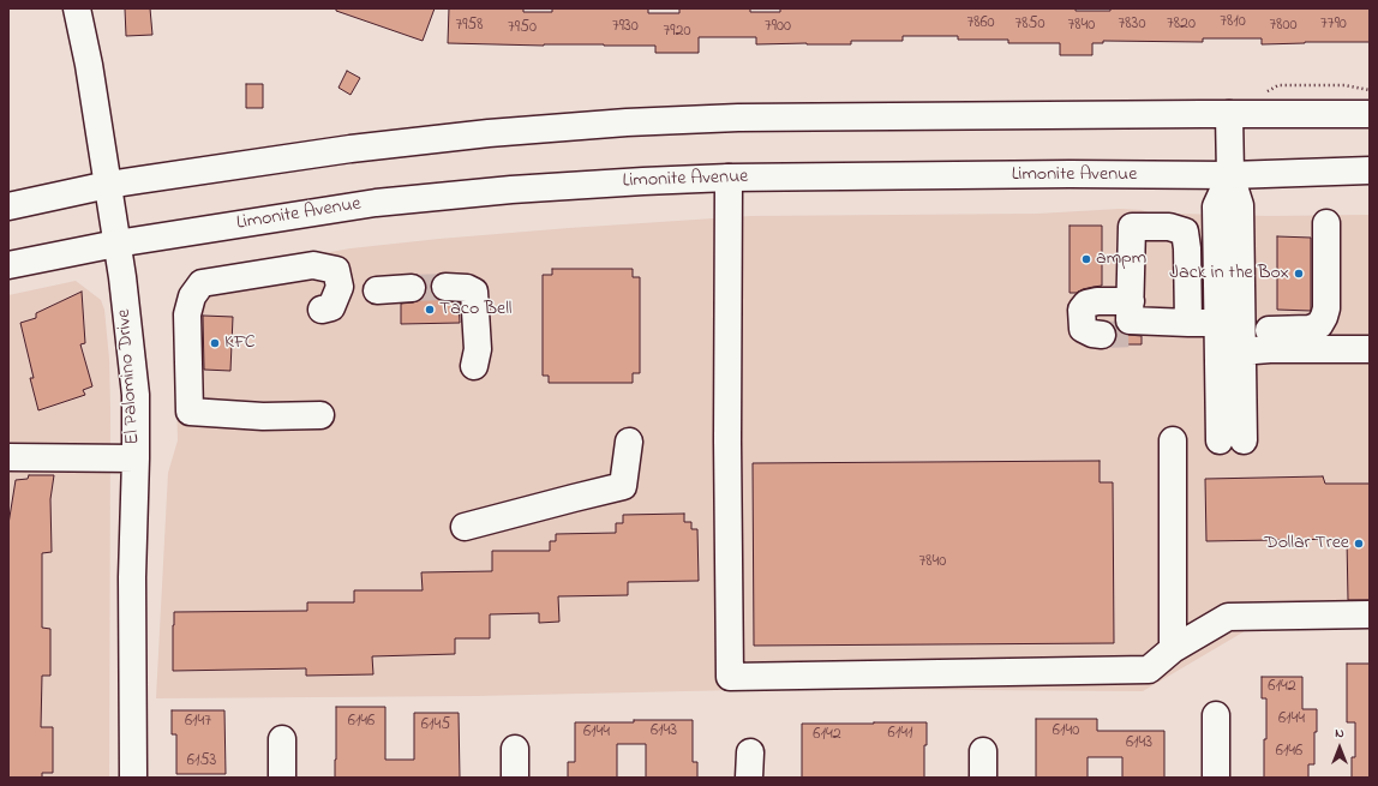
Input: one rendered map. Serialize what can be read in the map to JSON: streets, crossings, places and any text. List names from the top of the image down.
{
  "streets": {
    "main road": ["Limonite Avenue", "El Palomino Drive"]
  },
  "crossings": [
    ["Limonite Avenue", "El Palomino Drive"]
  ],
  "places": [
    "ampm",
    "Jack in the Box",
    "Taco Bell",
    "KFC",
    "Dollar Tree"
  ],
  "house_numbers": [
    "7810",
    "7860",
    "7850",
    "7830",
    "7820",
    "7790",
    "7958",
    "7840",
    "7800",
    "7930",
    "7900",
    "7950",
    "7920",
    "7840",
    "6142",
    "6144",
    "6147",
    "6146",
    "6145",
    "6143",
    "6140",
    "6144",
    "6141",
    "6142",
    "6143",
    "6146",
    "6153"
  ],
  "north": "top"
}
